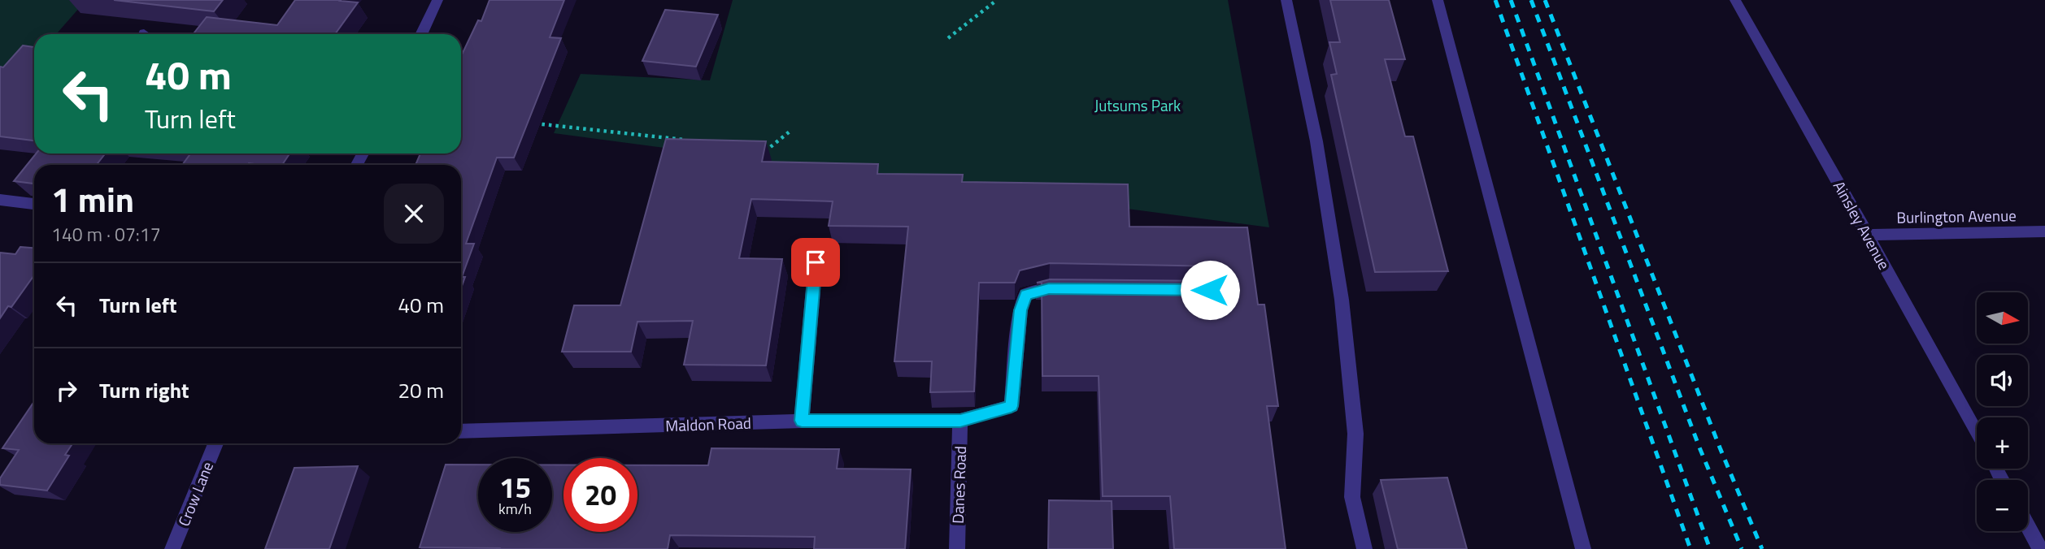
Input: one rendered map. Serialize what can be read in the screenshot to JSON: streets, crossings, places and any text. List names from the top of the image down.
{
  "streets": {
    "street": [
      "Burlington Avenue",
      "Ainsley Avenue",
      "Maldon Road",
      "Danes Road",
      "Crow Lane"
    ]
  },
  "crossings": [
    ["Burlington Avenue", "Ainsley Avenue"],
    ["Maldon Road", "Danes Road"]
  ],
  "parks": ["Jutsums Park"],
  "north": "right",
  "page": {
    "turn": ["40 m", "Turn left"],
    "heading": ["1 min", "140 m · 07:17"],
    "list": [
      {
        "name": "Turn left",
        "value": "40 m"
      },
      {
        "name": "Turn right",
        "value": "20 m"
      }
    ],
    "map_buttons": ["+", "−"],
    "speed": "15 km/h",
    "limit": "20"
  }
}
